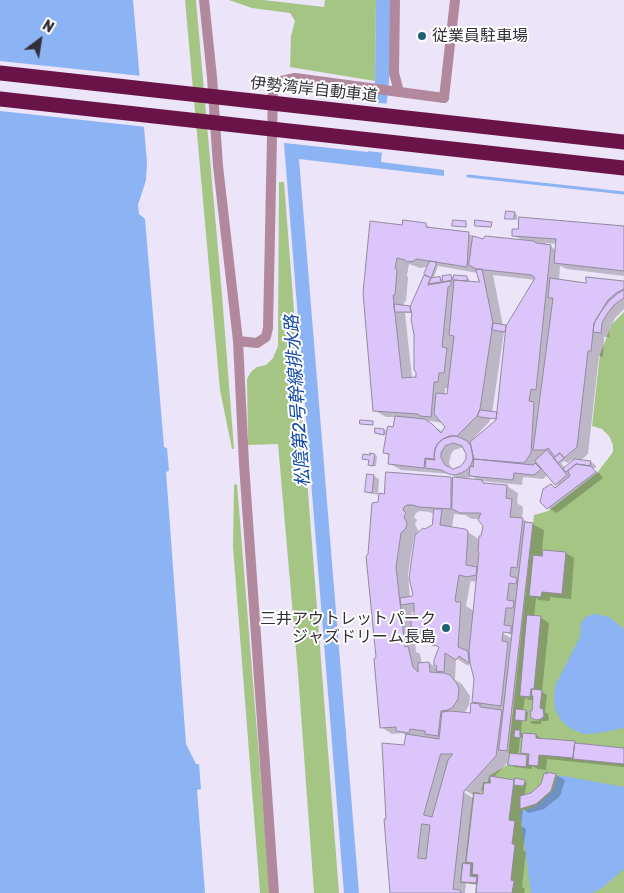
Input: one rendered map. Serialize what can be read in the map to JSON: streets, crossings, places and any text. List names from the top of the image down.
{
  "streets": {
    "highway": ["伊勢湾岸自動車道"]
  },
  "water": ["松陰第2号幹線排水路"],
  "places": ["従業員駐車場", "三井アウトレットパーク ジャズドリーム長島"],
  "north": "top right"
}
